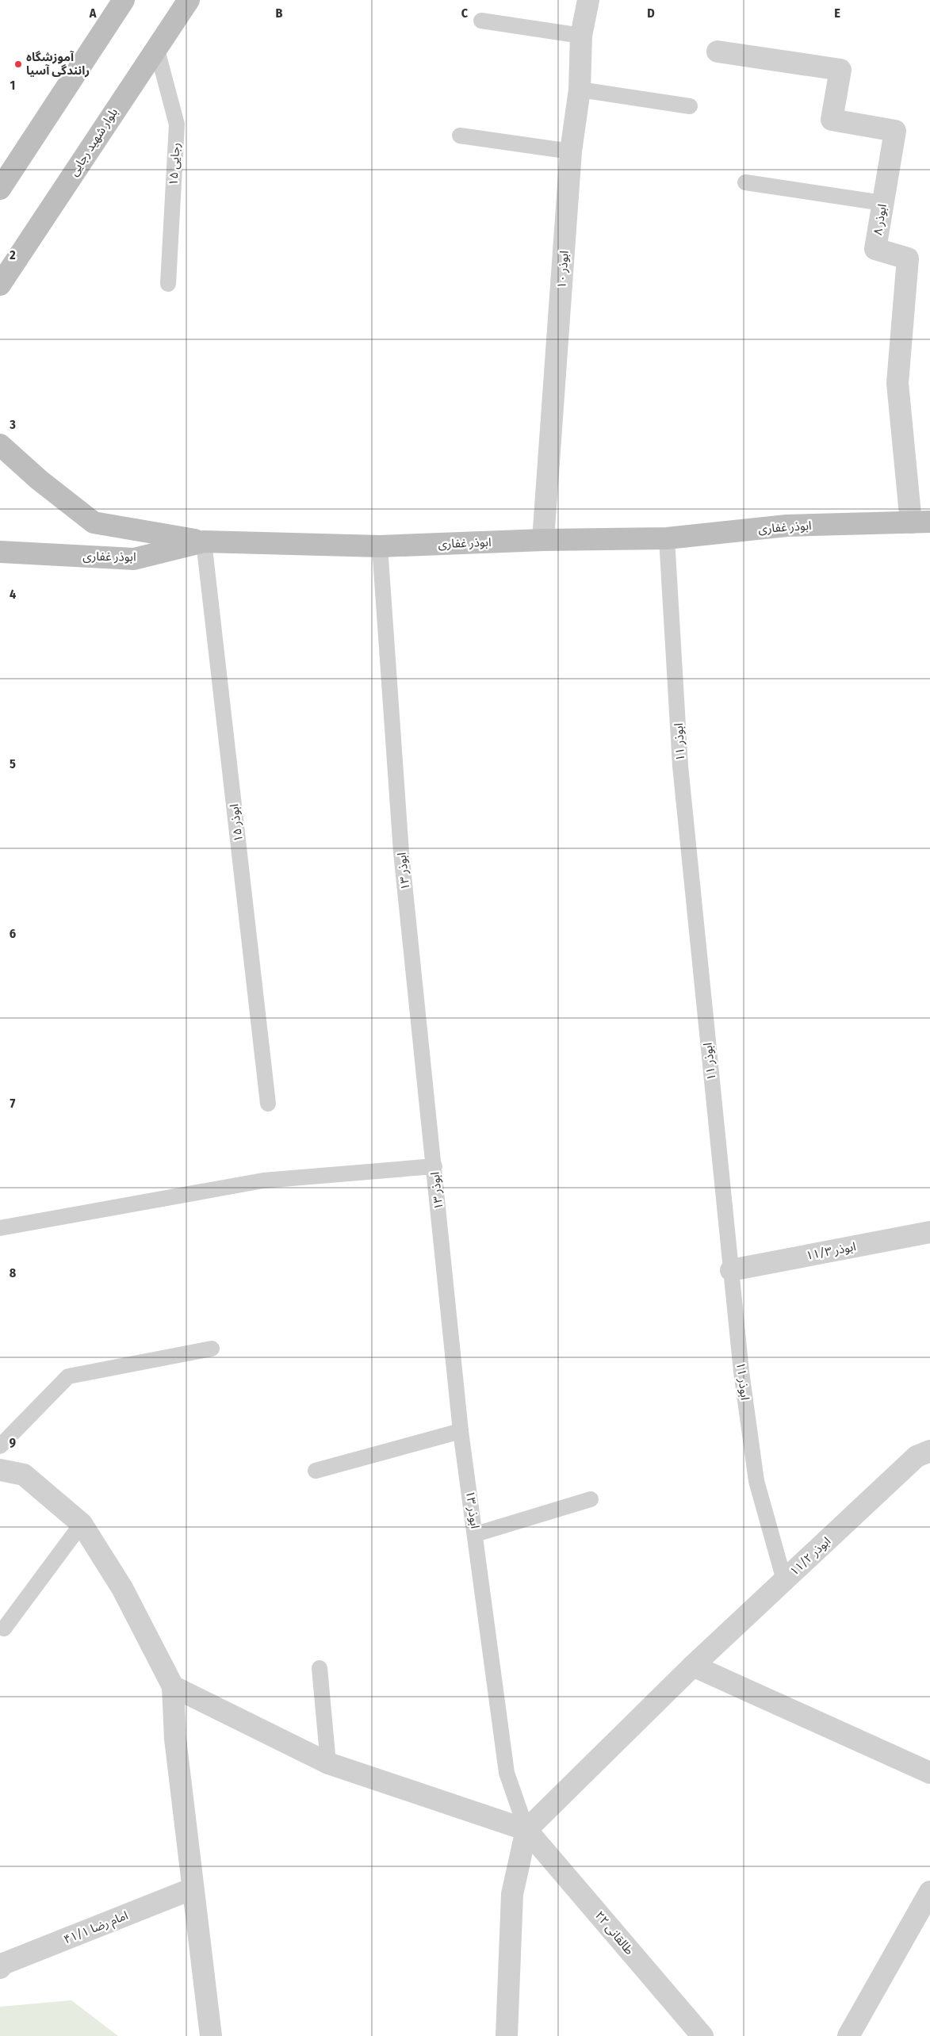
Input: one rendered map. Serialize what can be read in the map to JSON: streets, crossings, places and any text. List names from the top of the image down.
{
  "streets": {
    "main road": ["بلوار شهید رجایی", "ابوذر غفاری"],
    "street": [
      "ابوذر ۸",
      "ابوذر ۱۰",
      "ابوذر ۱۱/۳",
      "ابوذر ۱۱/۲",
      "امام رضا ۴۱/۱",
      "طالقانی ۲۲"
    ],
    "lane": [
      "رجایی ۱۵",
      "ابوذر ۱۱",
      "ابوذر ۱۵",
      "ابوذر ۱۳"
    ]
  },
  "crossings": [
    ["بلوار شهید رجایی", "رجایی ۱۵"],
    ["ابوذر ۸", "ابوذر غفاری"],
    ["ابوذر ۱۰", "ابوذر غفاری"],
    ["ابوذر غفاری", "ابوذر ۱۱"],
    ["ابوذر غفاری", "ابوذر ۱۵"],
    ["ابوذر غفاری", "ابوذر ۱۳"],
    ["ابوذر ۱۱", "ابوذر ۱۱/۳"],
    ["ابوذر ۱۱", "ابوذر ۱۱/۲"],
    ["ابوذر ۱۳", "ابوذر ۱۱/۲"],
    ["ابوذر ۱۳", "طالقانی ۲۲"],
    ["ابوذر ۱۱/۲", "طالقانی ۲۲"]
  ],
  "places": ["آموزشگاه رانندگی آسیا"],
  "grid": {
    "columns": [
      "A",
      "B",
      "C",
      "D",
      "E"
    ],
    "rows": [
      "1",
      "2",
      "3",
      "4",
      "5",
      "6",
      "7",
      "8",
      "9"
    ]
  }
}
